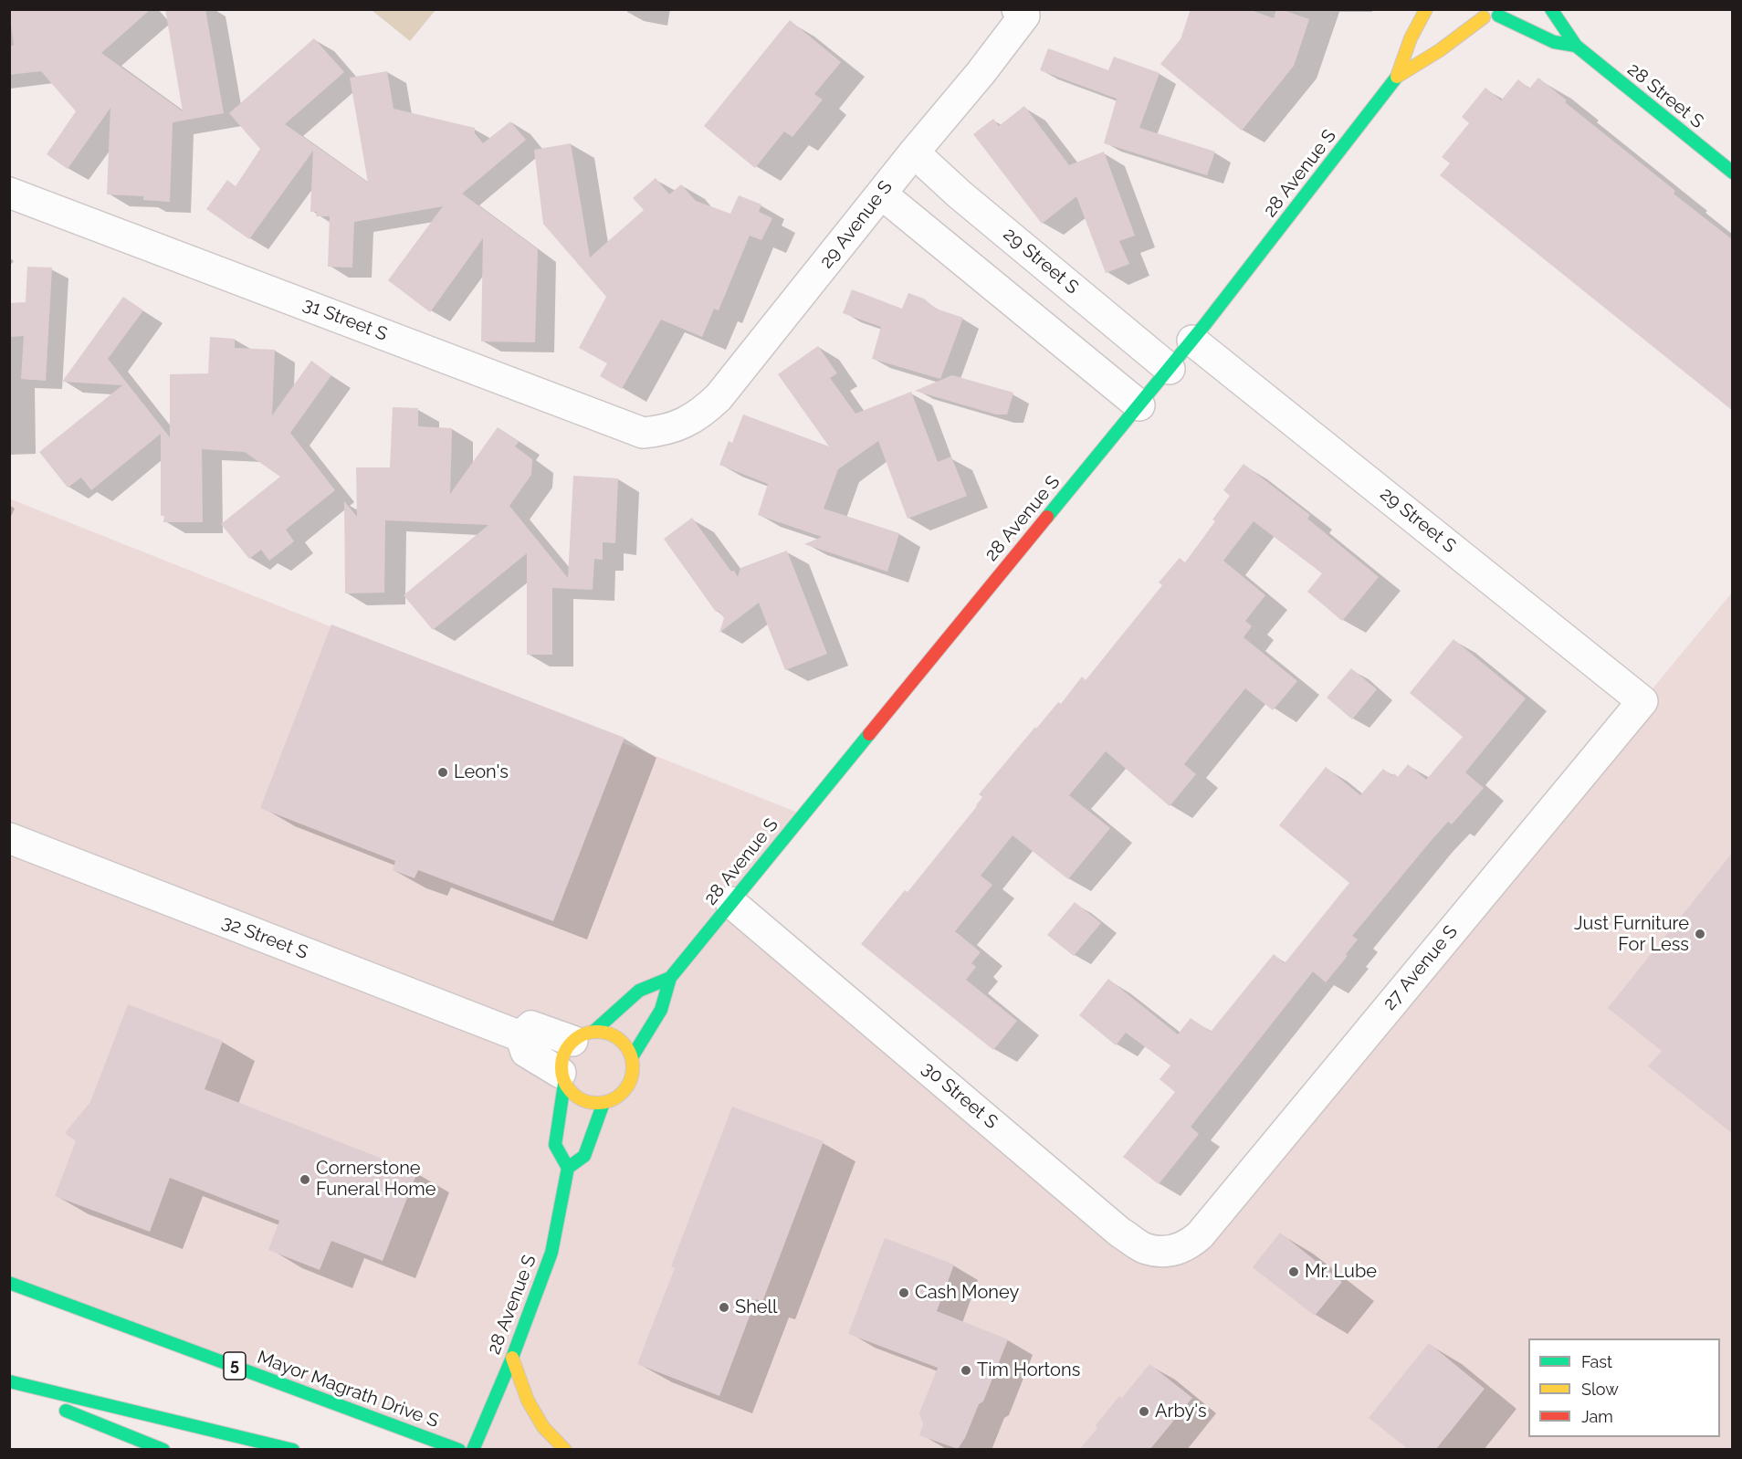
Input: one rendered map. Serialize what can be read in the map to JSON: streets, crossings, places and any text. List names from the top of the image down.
{
  "streets": {
    "street": [
      "28 Street S",
      "28 Avenue S",
      "29 Avenue S",
      "29 Street S",
      "31 Street S",
      "32 Street S",
      "27 Avenue S",
      "30 Street S",
      "5",
      "Mayor Magrath Drive S"
    ]
  },
  "crossings": [
    ["28 Avenue S", "29 Street S"],
    ["28 Avenue S", "30 Street S"],
    ["29 Avenue S", "29 Street S"],
    ["29 Avenue S", "31 Street S"],
    ["29 Street S", "27 Avenue S"],
    ["27 Avenue S", "30 Street S"]
  ],
  "places": [
    "Leon's",
    "Just Furniture For Less",
    "Cornerstone Funeral Home",
    "Mr. Lube",
    "Cash Money",
    "Shell",
    "Tim Hortons",
    "Arby's"
  ],
  "legend": ["Fast", "Slow", "Jam"]
}
